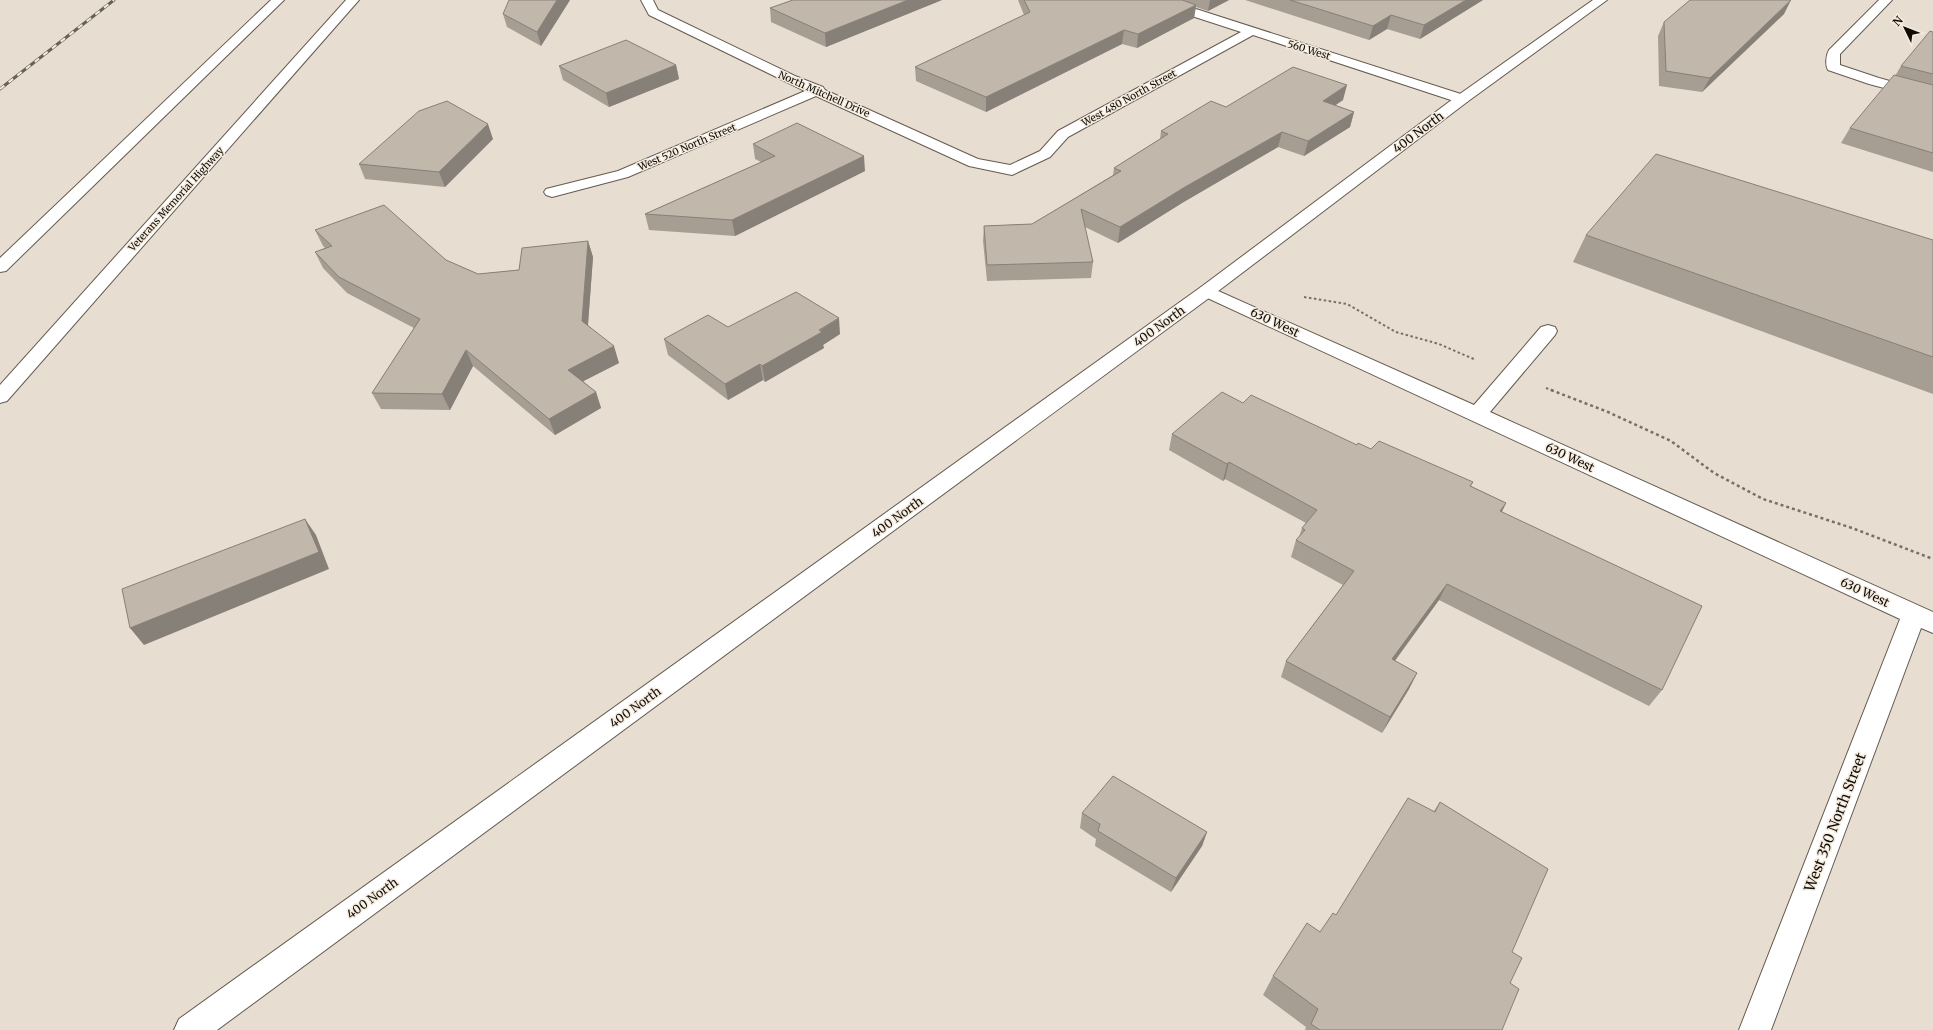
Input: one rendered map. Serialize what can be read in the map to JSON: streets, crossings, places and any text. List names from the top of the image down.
{
  "streets": {
    "main road": [
      "560 West",
      "North Mitchell Drive",
      "West 480 North Street",
      "400 North",
      "West 520 North Street",
      "Veterans Memorial Highway",
      "630 West",
      "West 350 North Street"
    ]
  },
  "crossings": [
    ["560 West", "West 480 North Street"],
    ["560 West", "400 North"],
    ["North Mitchell Drive", "West 480 North Street"],
    ["North Mitchell Drive", "West 520 North Street"],
    ["400 North", "630 West"],
    ["630 West", "West 350 North Street"]
  ],
  "north": "top left"
}
